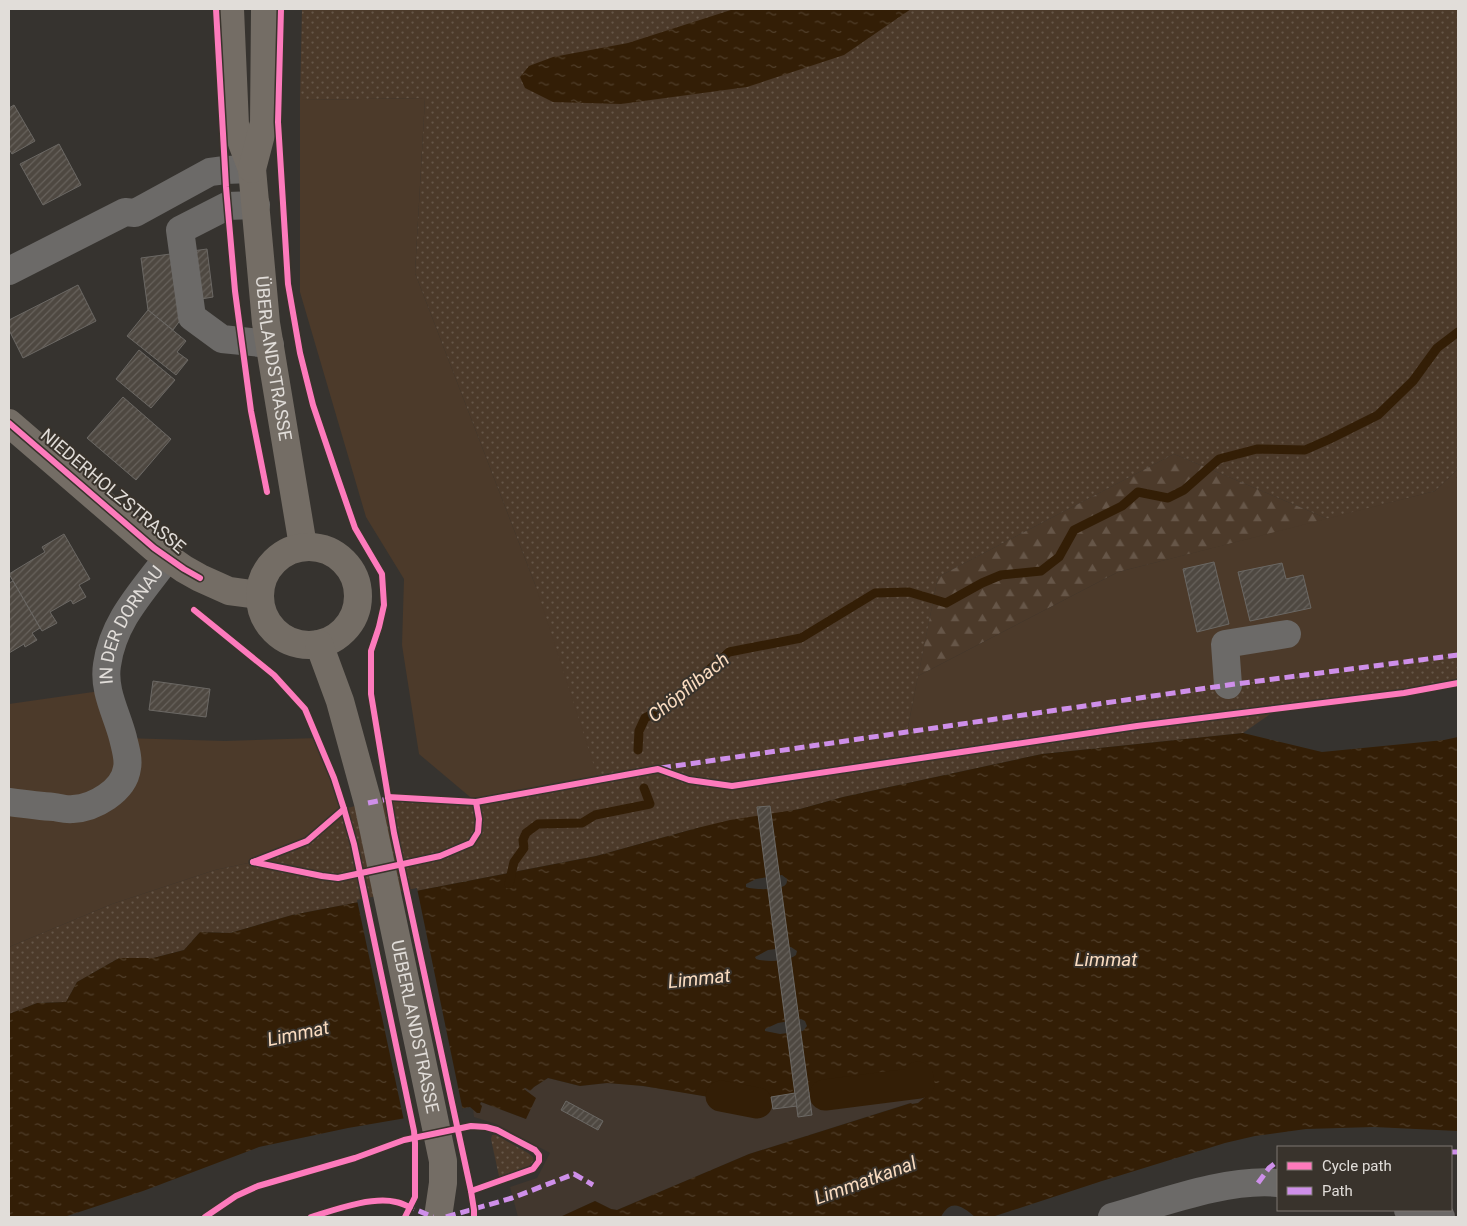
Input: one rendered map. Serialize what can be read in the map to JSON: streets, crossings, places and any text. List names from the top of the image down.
{
  "streets": {
    "main road": ["ÜBERLANDSTRASSE", "NIEDERHOLZSTRASSE", "UEBERLANDSTRASSE"],
    "street": ["IN DER DORNAU"]
  },
  "crossings": [
    ["ÜBERLANDSTRASSE", "NIEDERHOLZSTRASSE"],
    ["ÜBERLANDSTRASSE", "UEBERLANDSTRASSE"],
    ["NIEDERHOLZSTRASSE", "IN DER DORNAU"],
    ["NIEDERHOLZSTRASSE", "UEBERLANDSTRASSE"]
  ],
  "water": ["Chöpflibach", "Limmat", "Limmatkanal"],
  "legend": ["Cycle path", "Path"]
}
